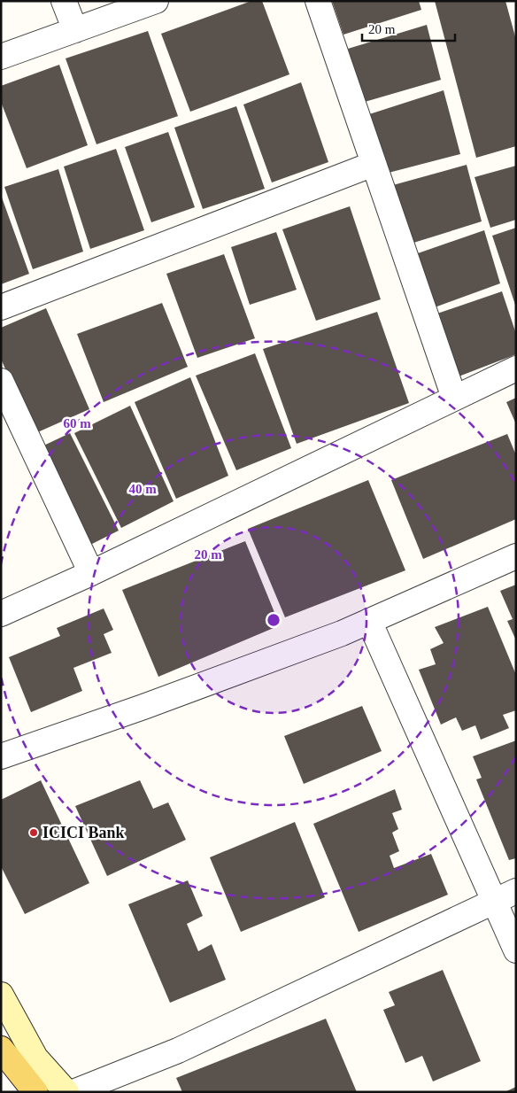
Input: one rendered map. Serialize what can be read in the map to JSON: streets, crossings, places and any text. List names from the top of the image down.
{
  "places": ["ICICI Bank"],
  "scale_bar": "20 m",
  "rings": ["60 m", "40 m", "20 m"]
}
